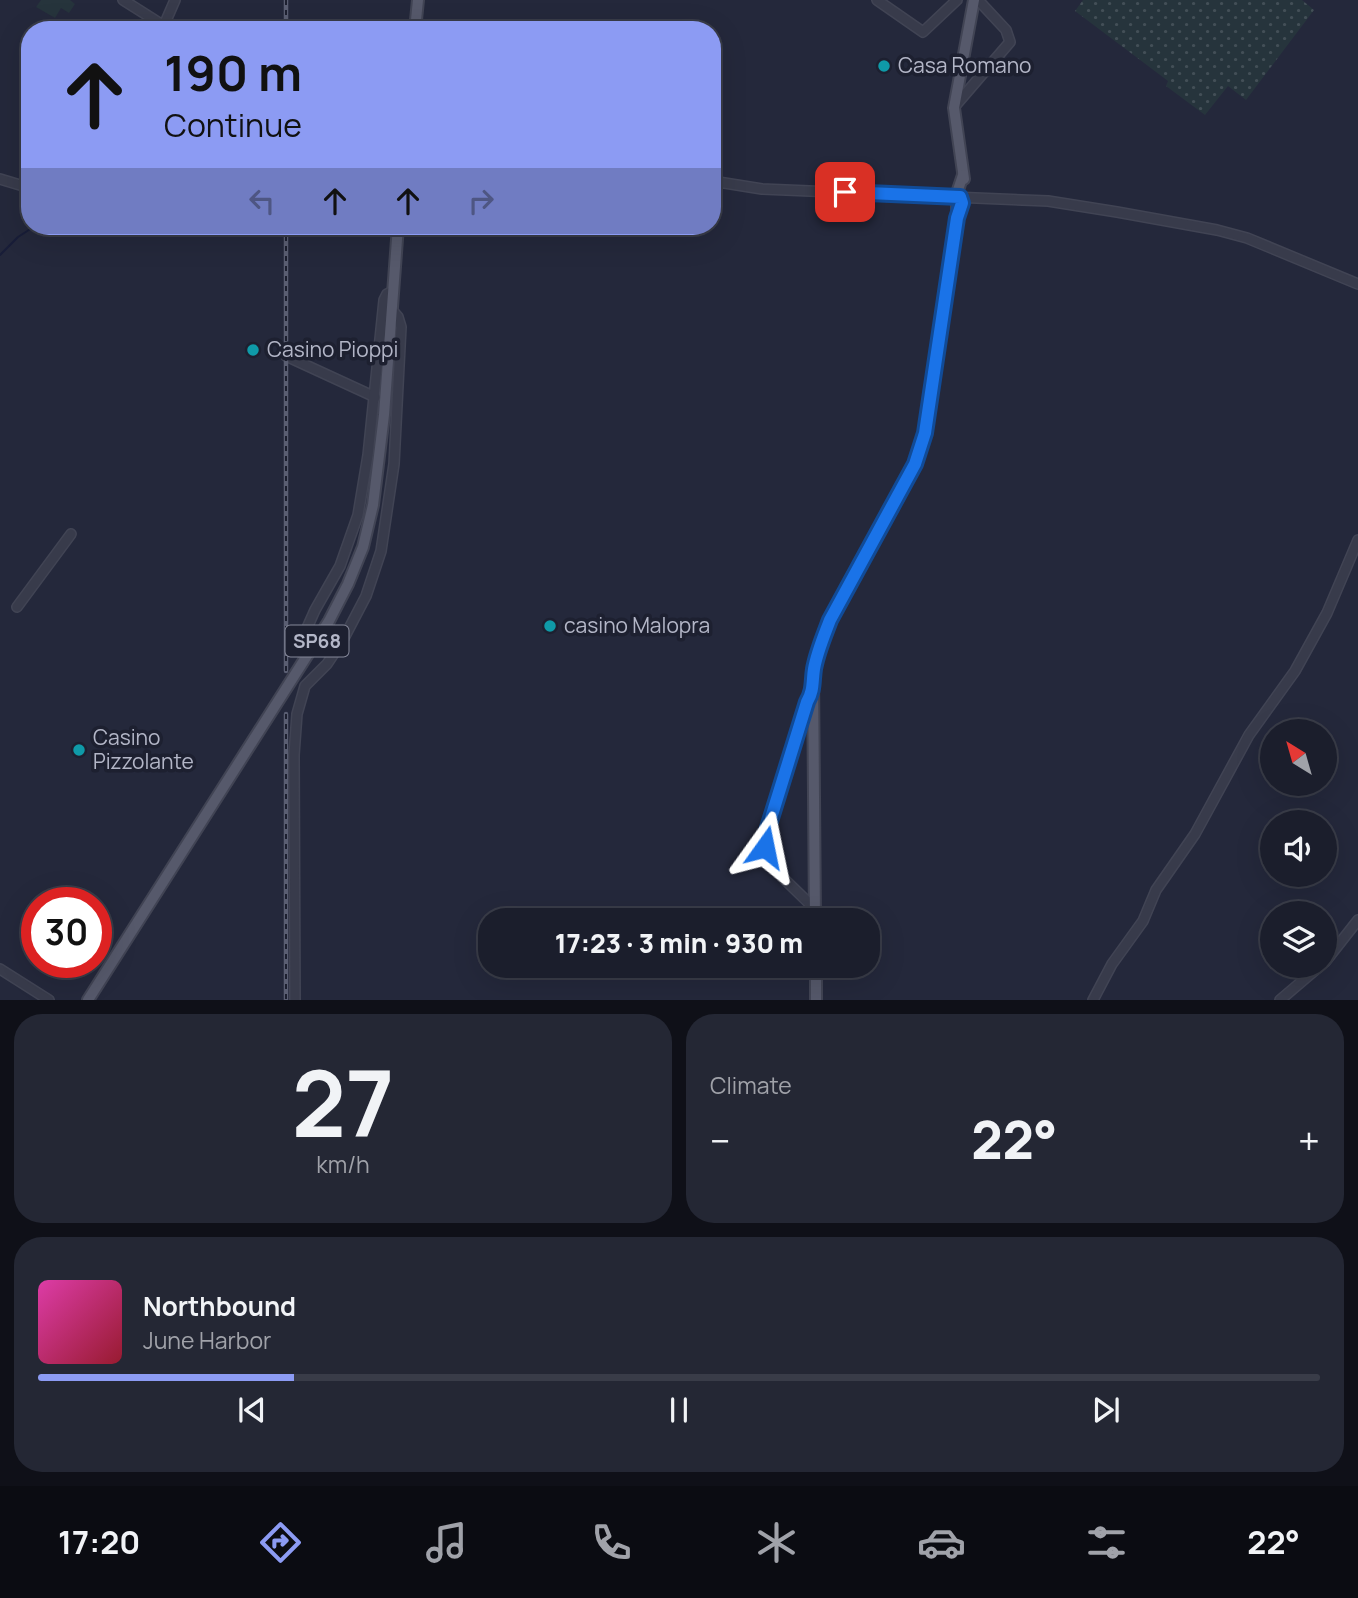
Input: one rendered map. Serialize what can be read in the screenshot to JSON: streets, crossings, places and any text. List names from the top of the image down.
{
  "streets": {
    "main road": ["SP68"]
  },
  "places": [
    "Casa Romano",
    "Casino Pioppi",
    "casino Malopra",
    "Casino Pizzolante"
  ],
  "north": "top left",
  "page": {
    "turn": ["190 m", "Continue"],
    "limit": "30",
    "trip": "17:23 · 3 min · 930 m",
    "tile": [
      ["27", "km/h"],
      "Climate"
    ],
    "heat": ["−", "22°", "+"],
    "song": ["Northbound", "June Harbor"],
    "tabs": ["17:20", "22°"]
  }
}
